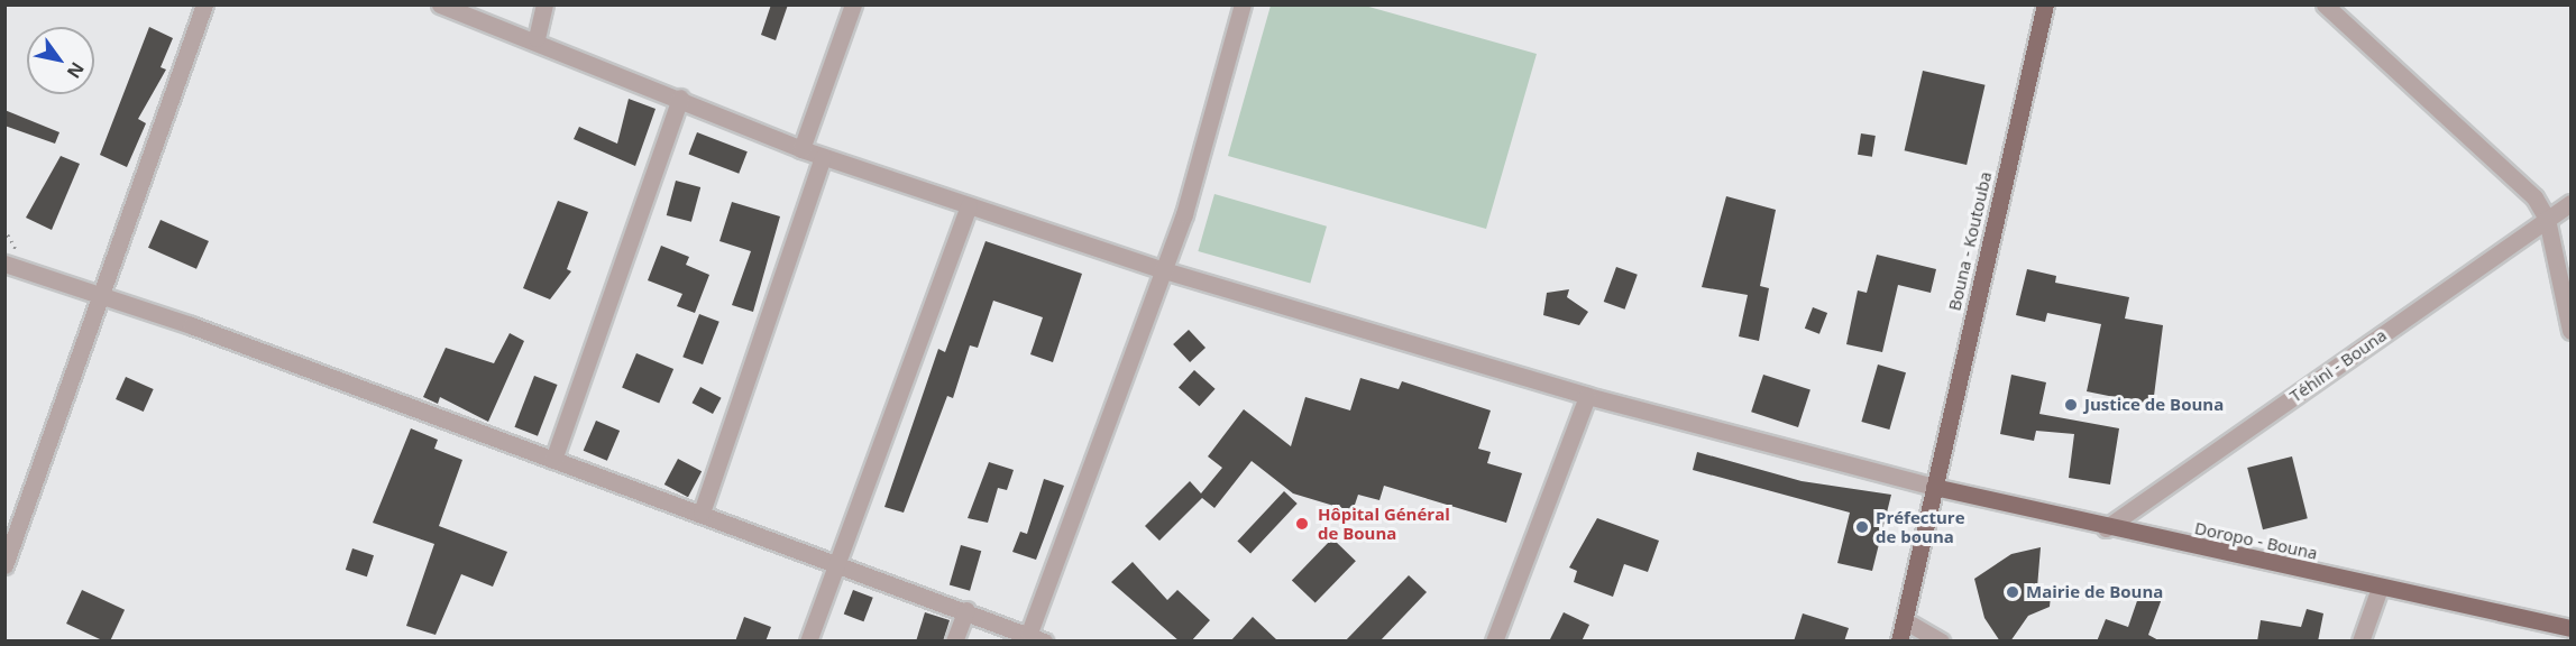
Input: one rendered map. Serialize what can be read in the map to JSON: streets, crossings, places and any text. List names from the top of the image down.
{
  "streets": {
    "main road": ["Bouna - Koutouba", "Doropo - Bouna"],
    "street": ["Téhini - Bouna"]
  },
  "crossings": [
    ["Bouna - Koutouba", "Doropo - Bouna"],
    ["Téhini - Bouna", "Doropo - Bouna"]
  ],
  "places": [
    "Justice de Bouna",
    "Hôpital Général de Bouna",
    "Préfecture de bouna",
    "Mairie de Bouna"
  ],
  "north": "bottom right"
}
